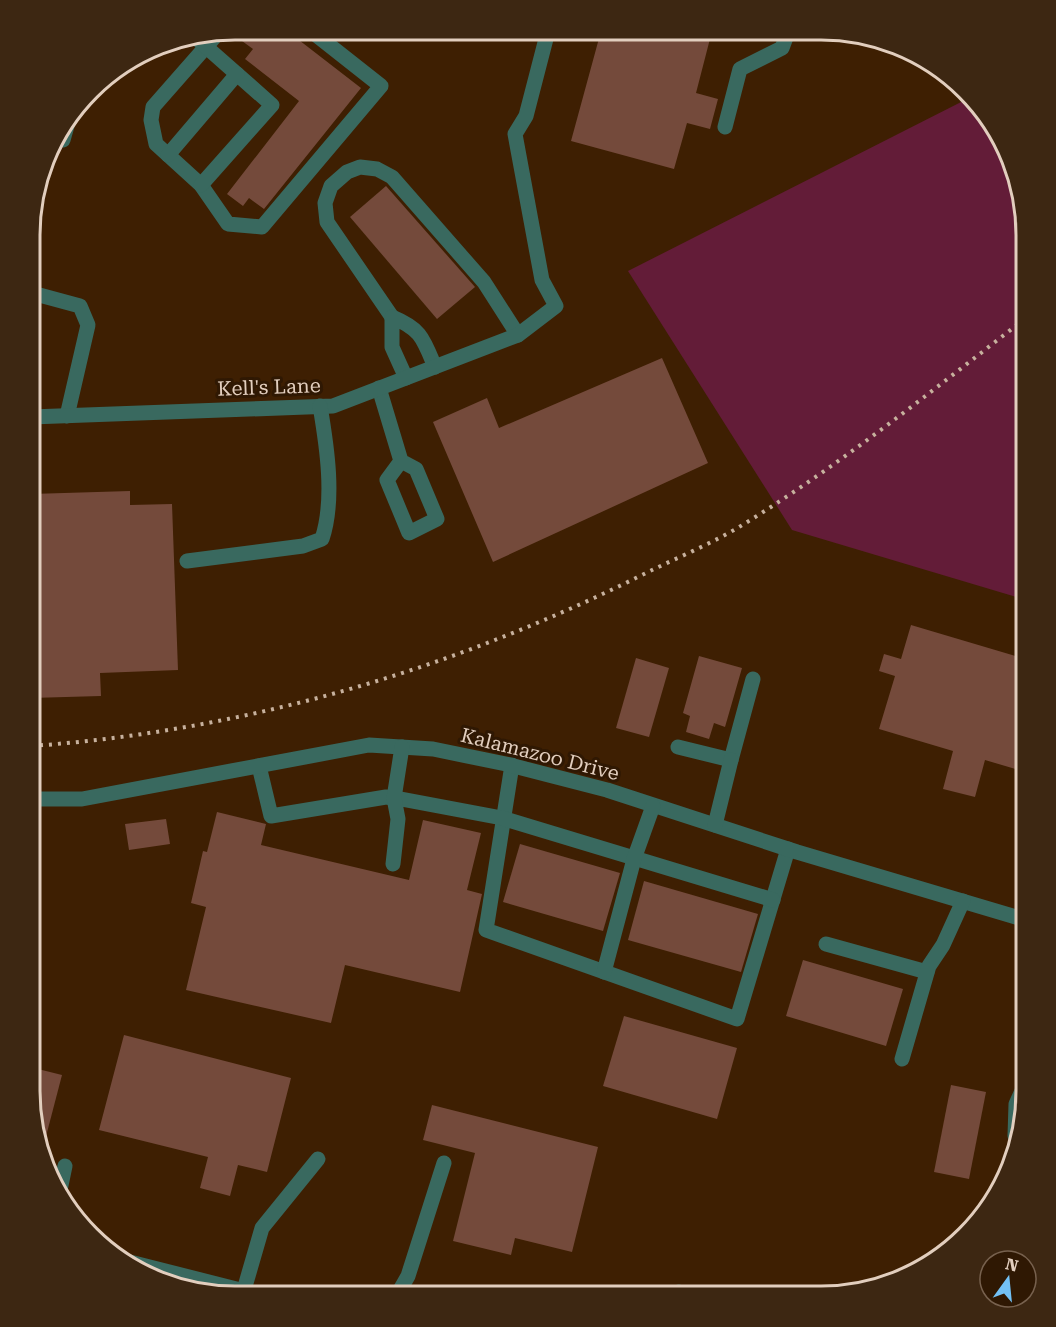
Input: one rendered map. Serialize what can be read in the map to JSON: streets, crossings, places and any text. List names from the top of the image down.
{
  "streets": {
    "street": ["Kell's Lane", "Kalamazoo Drive"]
  },
  "north": "top"
}
